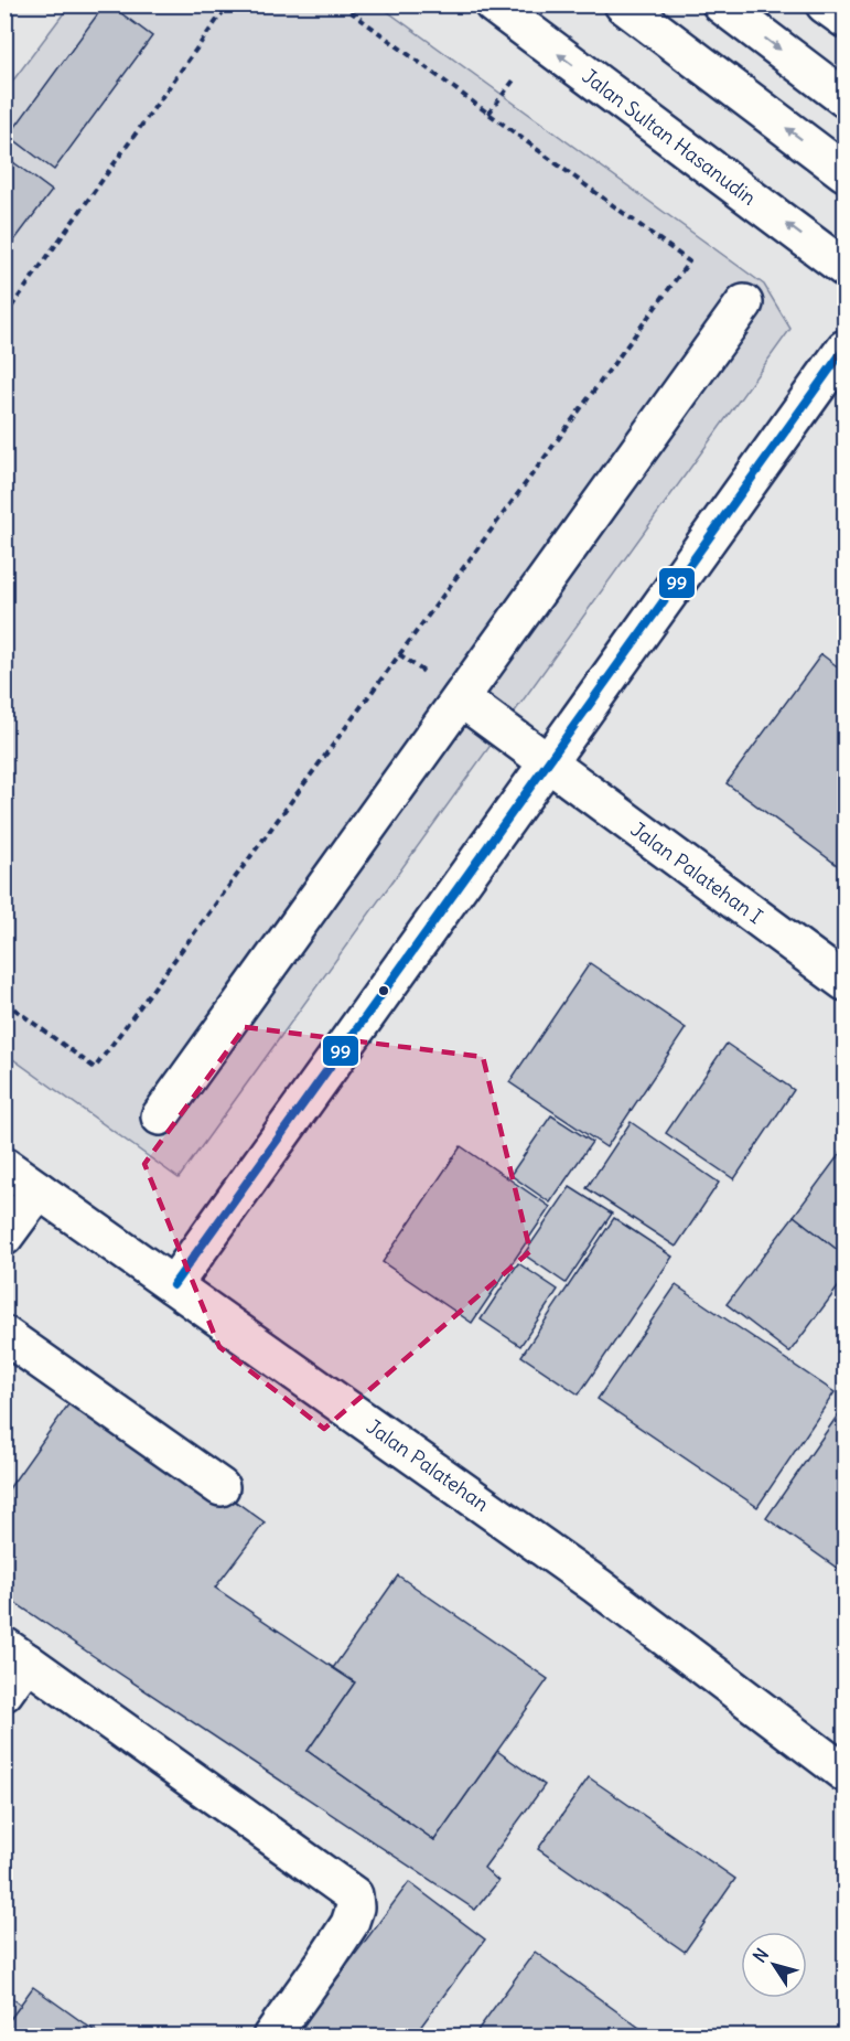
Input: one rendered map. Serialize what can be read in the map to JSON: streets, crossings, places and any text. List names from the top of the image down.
{
  "streets": {
    "street": ["Jalan Sultan Hasanudin", "Jalan Palatehan I", "Jalan Palatehan"]
  },
  "lines": ["transit line 99"],
  "north": "top left"
}
